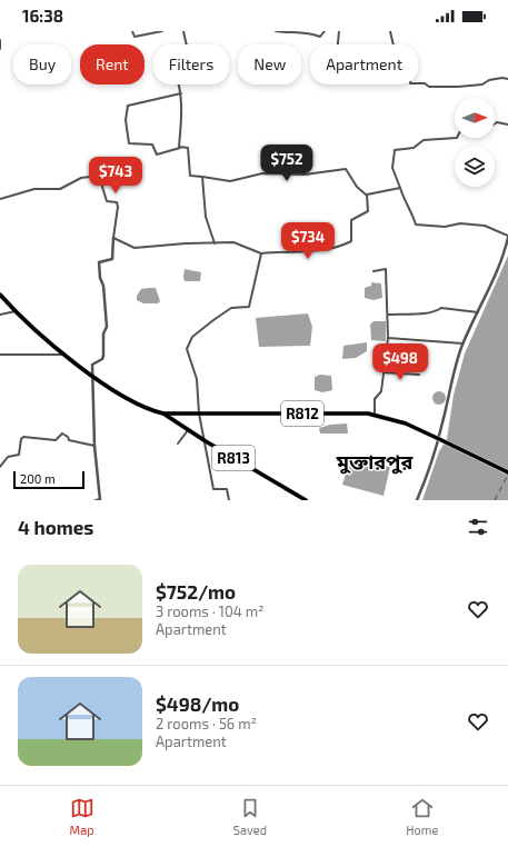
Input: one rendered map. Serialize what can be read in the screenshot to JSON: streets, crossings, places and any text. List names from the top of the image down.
{
  "streets": {
    "main road": ["R812", "R813"]
  },
  "crossings": [
    ["R812", "R813"]
  ],
  "districts": ["মুক্তারপুর"],
  "scale_bar": "200 m",
  "north": "right",
  "page": {
    "status": "16:38",
    "chip": [
      "Buy",
      "Rent",
      "Filters",
      "New",
      "Apartment"
    ],
    "price": [
      "$752",
      "$743",
      "$734",
      "$498"
    ],
    "scale": "200 m",
    "heading": "4 homes",
    "list": [
      {
        "name": "$752/mo",
        "note": "3 rooms · 104 m² · Apartment"
      },
      {
        "name": "$498/mo",
        "note": "2 rooms · 56 m² · Apartment"
      }
    ],
    "tabs": ["Map", "Saved", "Home"]
  }
}
